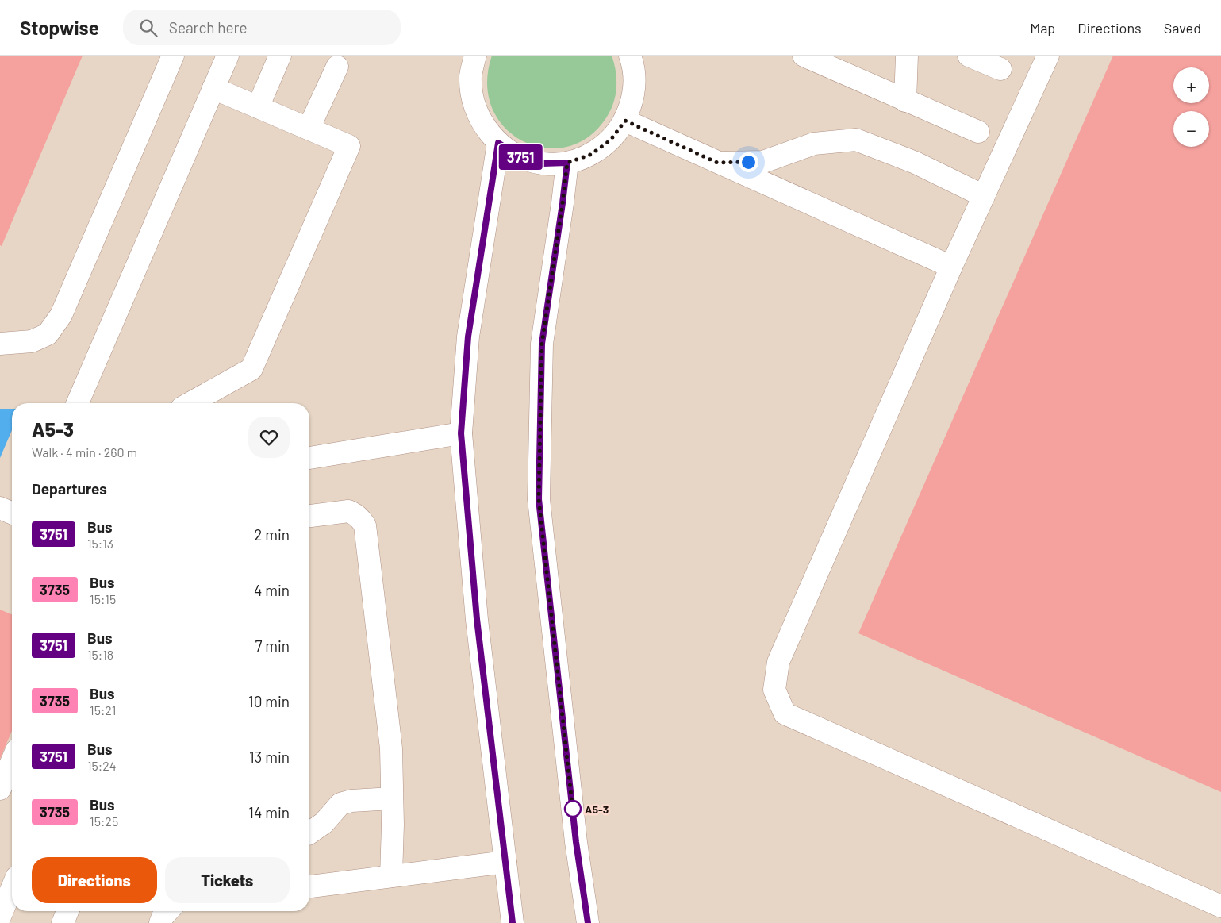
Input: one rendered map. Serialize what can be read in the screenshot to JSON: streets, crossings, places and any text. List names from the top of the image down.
{
  "places": ["A5-3"],
  "lines": ["bus line 3751"],
  "page": {
    "header": "Stopwise",
    "search": "Search here",
    "nav": ["Map", "Directions", "Saved"],
    "on_map": "3751",
    "map_buttons": ["+", "−"],
    "heading": [
      ["A5-3", "Walk · 4 min · 260 m"],
      "Departures"
    ],
    "list": [
      {
        "mark": "3751",
        "name": "Bus",
        "note": "15:13",
        "value": "2 min"
      },
      {
        "mark": "3735",
        "name": "Bus",
        "note": "15:15",
        "value": "4 min"
      },
      {
        "mark": "3751",
        "name": "Bus",
        "note": "15:18",
        "value": "7 min"
      },
      {
        "mark": "3735",
        "name": "Bus",
        "note": "15:21",
        "value": "10 min"
      },
      {
        "mark": "3751",
        "name": "Bus",
        "note": "15:24",
        "value": "13 min"
      },
      {
        "mark": "3735",
        "name": "Bus",
        "note": "15:25",
        "value": "14 min"
      }
    ],
    "buttons": ["Directions", "Tickets"]
  }
}
